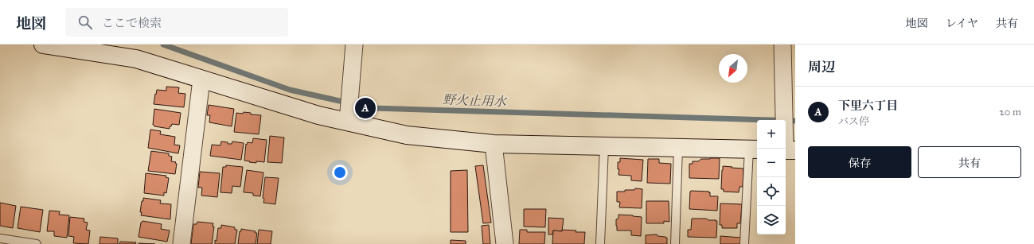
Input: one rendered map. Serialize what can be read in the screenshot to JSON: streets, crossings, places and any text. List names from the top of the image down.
{
  "water": ["野火止用水"],
  "north": "bottom left",
  "page": {
    "header": "地図",
    "search": "ここで検索",
    "nav": ["地図", "レイヤ", "共有"],
    "heading": "周辺",
    "list": [
      {
        "mark": "A",
        "name": "下里六丁目",
        "note": "バス停",
        "value": "20 m"
      }
    ],
    "pins": "A",
    "map_buttons": ["+", "−"],
    "buttons": ["保存", "共有"]
  }
}
